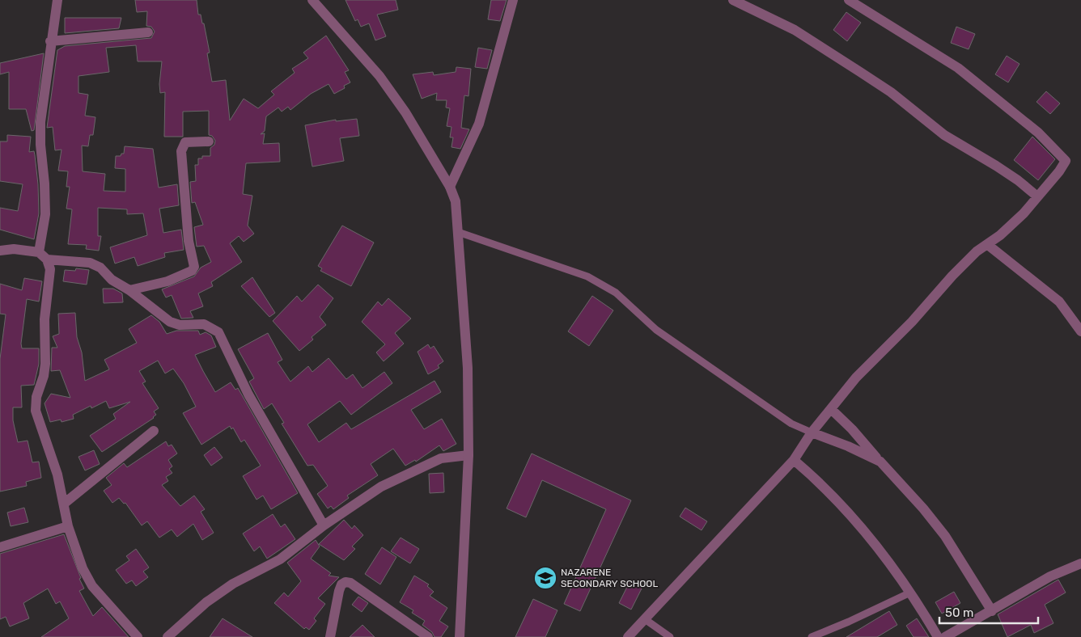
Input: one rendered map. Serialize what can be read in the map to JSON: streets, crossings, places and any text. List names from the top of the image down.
{
  "places": {
    "school or university": ["NAZARENE SECONDARY SCHOOL"]
  },
  "scale_bar": "50 m"
}
